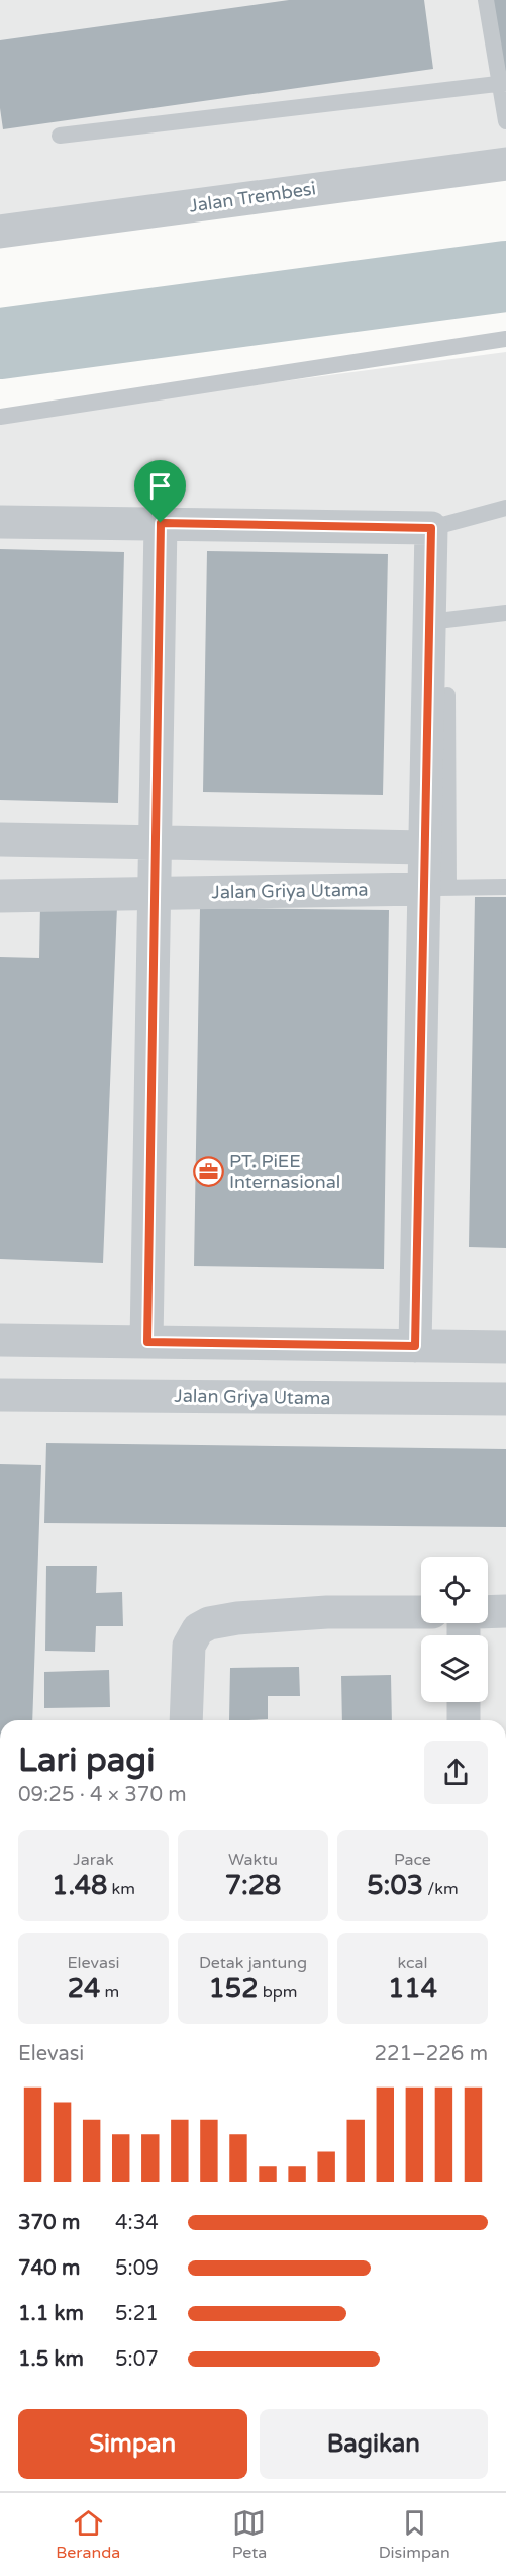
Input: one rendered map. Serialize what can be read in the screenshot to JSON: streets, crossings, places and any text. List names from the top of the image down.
{
  "streets": {
    "street": ["Jalan Trembesi", "Jalan Griya Utama"]
  },
  "places": {
    "office": ["PT. PiEE Internasional"]
  },
  "page": {
    "heading": ["Lari pagi", "09:25 · 4 × 370 m"],
    "stats": [
      ["Jarak", "1.48 km"],
      ["Waktu", "7:28"],
      ["Pace", "5:03 /km"],
      ["Elevasi", "24 m"],
      ["Detak jantung", "152 bpm"],
      ["kcal", "114"]
    ],
    "chart": ["Elevasi", "221–226 m"],
    "list": [
      {
        "name": "370 m",
        "note": "4:34"
      },
      {
        "name": "740 m",
        "note": "5:09"
      },
      {
        "name": "1.1 km",
        "note": "5:21"
      },
      {
        "name": "1.5 km",
        "note": "5:07"
      }
    ],
    "buttons": ["Simpan", "Bagikan"],
    "tabs": ["Beranda", "Peta", "Disimpan"]
  }
}
